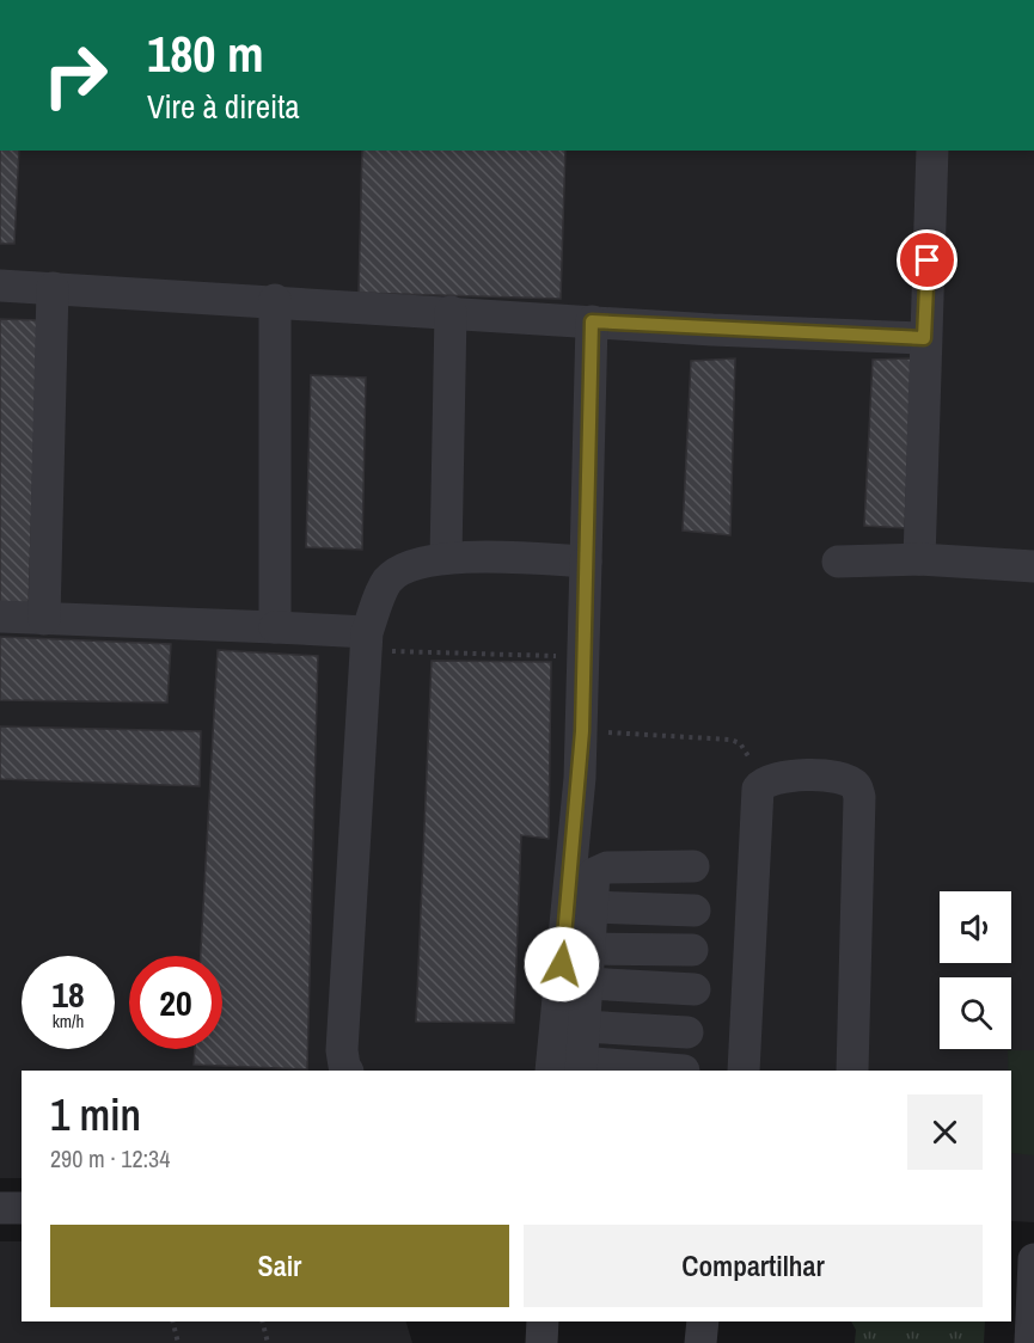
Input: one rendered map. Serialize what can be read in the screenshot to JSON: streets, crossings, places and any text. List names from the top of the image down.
{
  "page": {
    "turn": ["180 m", "Vire à direita"],
    "speed": "18 km/h",
    "limit": "20",
    "heading": ["1 min", "290 m · 12:34"],
    "buttons": ["Sair", "Compartilhar"]
  }
}
